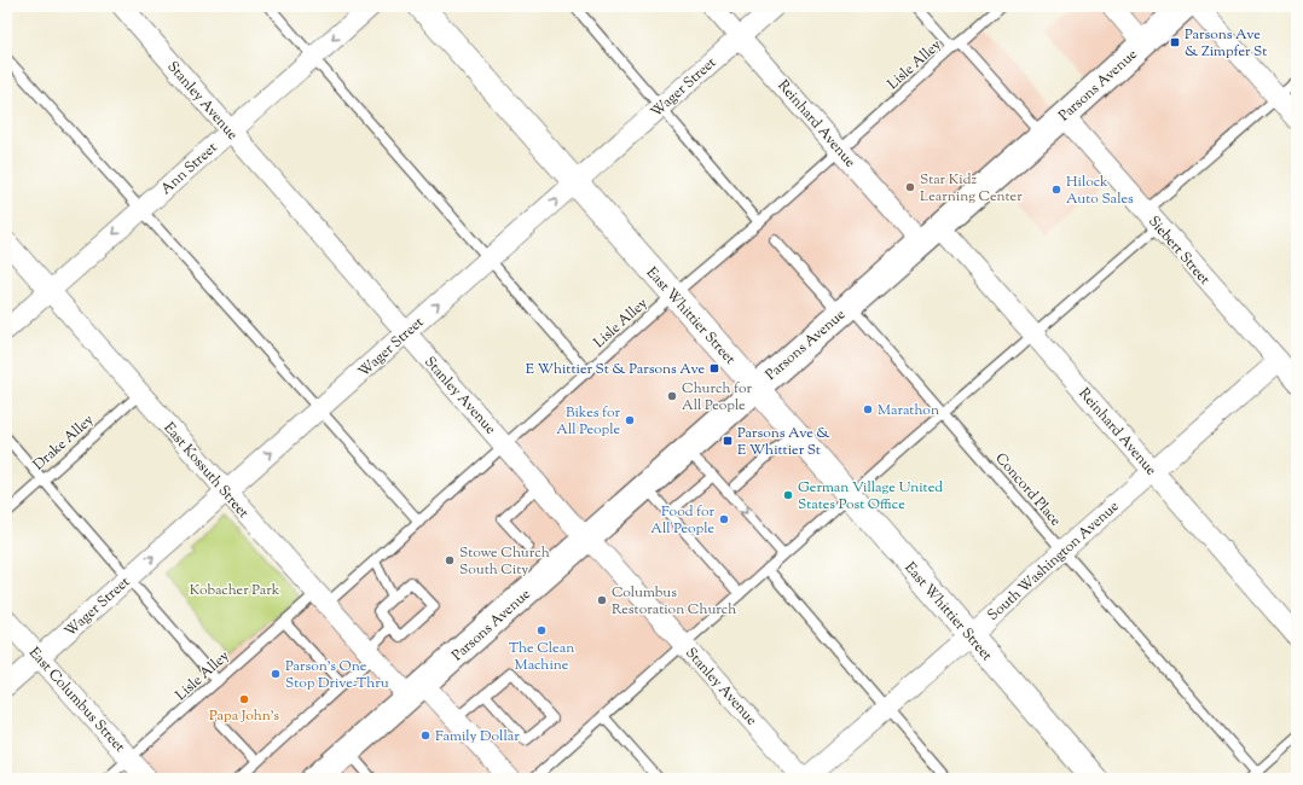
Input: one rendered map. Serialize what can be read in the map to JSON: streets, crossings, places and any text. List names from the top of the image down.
{
  "streets": {
    "main road": ["Parsons Avenue"],
    "street": [
      "Wager Street",
      "Stanley Avenue",
      "Reinhard Avenue",
      "Ann Street",
      "Siebert Street",
      "East Whittier Street",
      "East Kossuth Street",
      "South Washington Avenue",
      "East Columbus Street"
    ],
    "lane": ["Lisle Alley", "Drake Alley", "Concord Place"]
  },
  "crossings": [
    ["Lisle Alley", "Stanley Avenue"],
    ["Lisle Alley", "Reinhard Avenue"],
    ["Lisle Alley", "East Whittier Street"],
    ["Lisle Alley", "East Kossuth Street"],
    ["Lisle Alley", "East Columbus Street"],
    ["Parsons Avenue", "Stanley Avenue"],
    ["Parsons Avenue", "Reinhard Avenue"],
    ["Parsons Avenue", "Siebert Street"],
    ["Parsons Avenue", "East Whittier Street"],
    ["Parsons Avenue", "East Kossuth Street"],
    ["Parsons Avenue", "Concord Place"],
    ["Wager Street", "Stanley Avenue"],
    ["Wager Street", "Reinhard Avenue"],
    ["Wager Street", "East Whittier Street"],
    ["Wager Street", "East Kossuth Street"],
    ["Wager Street", "East Columbus Street"],
    ["Stanley Avenue", "Ann Street"],
    ["Stanley Avenue", "South Washington Avenue"],
    ["Reinhard Avenue", "South Washington Avenue"],
    ["Ann Street", "East Kossuth Street"],
    ["Siebert Street", "South Washington Avenue"],
    ["East Whittier Street", "South Washington Avenue"],
    ["Drake Alley", "East Kossuth Street"],
    ["Concord Place", "South Washington Avenue"]
  ],
  "one_way": ["Wager Street", "Ann Street"],
  "parks": ["Kobacher Park"],
  "places": {
    "transit": ["Parsons Ave & Zimpfer St", "E Whittier St & Parsons Ave", "Parsons Ave & E Whittier St"],
    "other": [
      "Star Kidz Learning Center",
      "Hilock Auto Sales",
      "Church for All People",
      "Marathon",
      "Bikes for All People",
      "German Village United States Post Office",
      "Food for All People",
      "Stowe Church South City",
      "Columbus Restoration Church",
      "The Clean Machine",
      "Parson's One Stop Drive-Thru",
      "Papa John's",
      "Family Dollar"
    ]
  }
}
